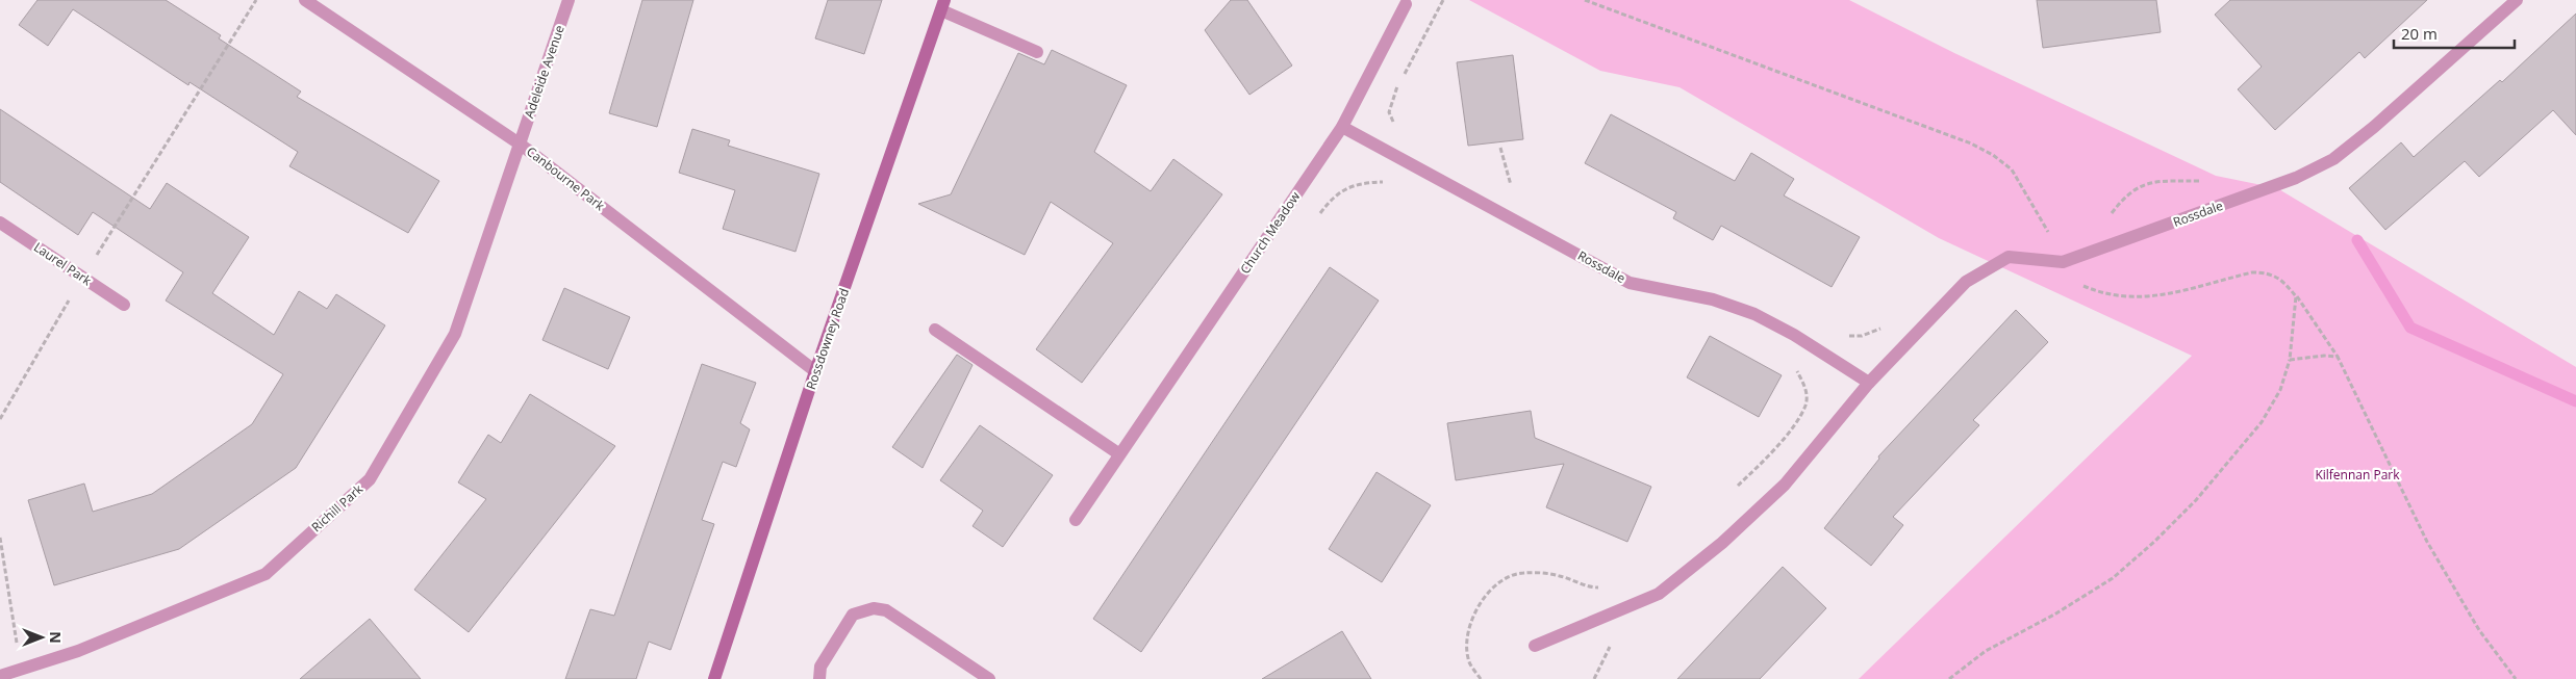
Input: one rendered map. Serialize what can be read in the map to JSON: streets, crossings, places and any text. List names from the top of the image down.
{
  "streets": {
    "main road": ["Rossdowney Road"],
    "street": [
      "Adeleide Avenue",
      "Canbourne Park",
      "Rossdale",
      "Church Meadow",
      "Laurel Park",
      "Richill Park"
    ]
  },
  "crossings": [
    ["Adeleide Avenue", "Canbourne Park"],
    ["Adeleide Avenue", "Richill Park"],
    ["Canbourne Park", "Rossdowney Road"],
    ["Canbourne Park", "Richill Park"],
    ["Rossdale", "Church Meadow"]
  ],
  "parks": ["Kilfennan Park"],
  "scale_bar": "20 m",
  "north": "right"
}
